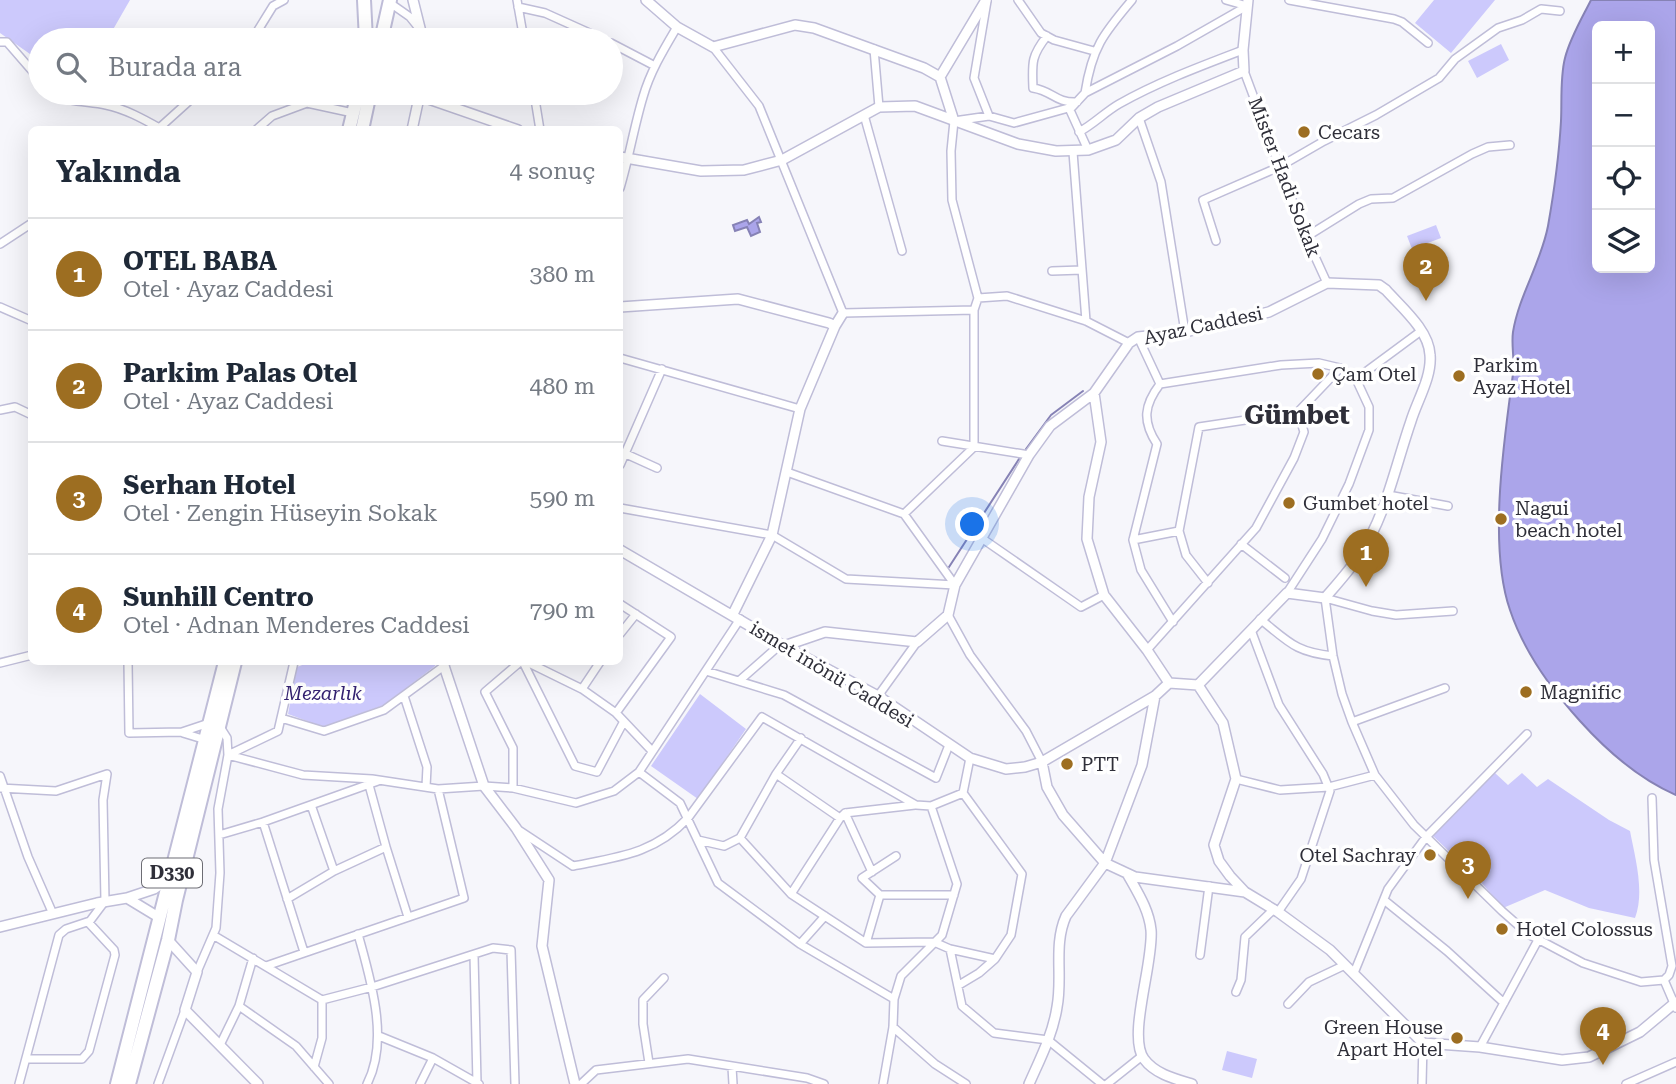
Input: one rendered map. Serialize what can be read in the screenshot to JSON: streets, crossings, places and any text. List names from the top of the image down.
{
  "streets": {
    "highway": ["D330"],
    "street": ["Mister Hadi Sokak", "Ayaz Caddesi", "ismet inönü Caddesi"]
  },
  "crossings": [
    ["Mister Hadi Sokak", "Ayaz Caddesi"]
  ],
  "districts": ["Gümbet"],
  "parks": ["Mezarlık"],
  "places": [
    "Cecars",
    "Çam Otel",
    "Parkim Ayaz Hotel",
    "Gumbet hotel",
    "Nagui beach hotel",
    "Magnific",
    "PTT",
    "Otel Sachray",
    "Hotel Colossus",
    "Green House Apart Hotel"
  ],
  "page": {
    "map_buttons": ["+", "−"],
    "search": "Burada ara",
    "heading": ["Yakında", "4 sonuç"],
    "list": [
      {
        "mark": "1",
        "name": "OTEL BABA",
        "note": "Otel · Ayaz Caddesi",
        "value": "380 m"
      },
      {
        "mark": "2",
        "name": "Parkim Palas Otel",
        "note": "Otel · Ayaz Caddesi",
        "value": "480 m"
      },
      {
        "mark": "3",
        "name": "Serhan Hotel",
        "note": "Otel · Zengin Hüseyin Sokak",
        "value": "590 m"
      },
      {
        "mark": "4",
        "name": "Sunhill Centro",
        "note": "Otel · Adnan Menderes Caddesi",
        "value": "790 m"
      }
    ],
    "pins": [
      "2",
      "1",
      "3",
      "4"
    ]
  }
}
